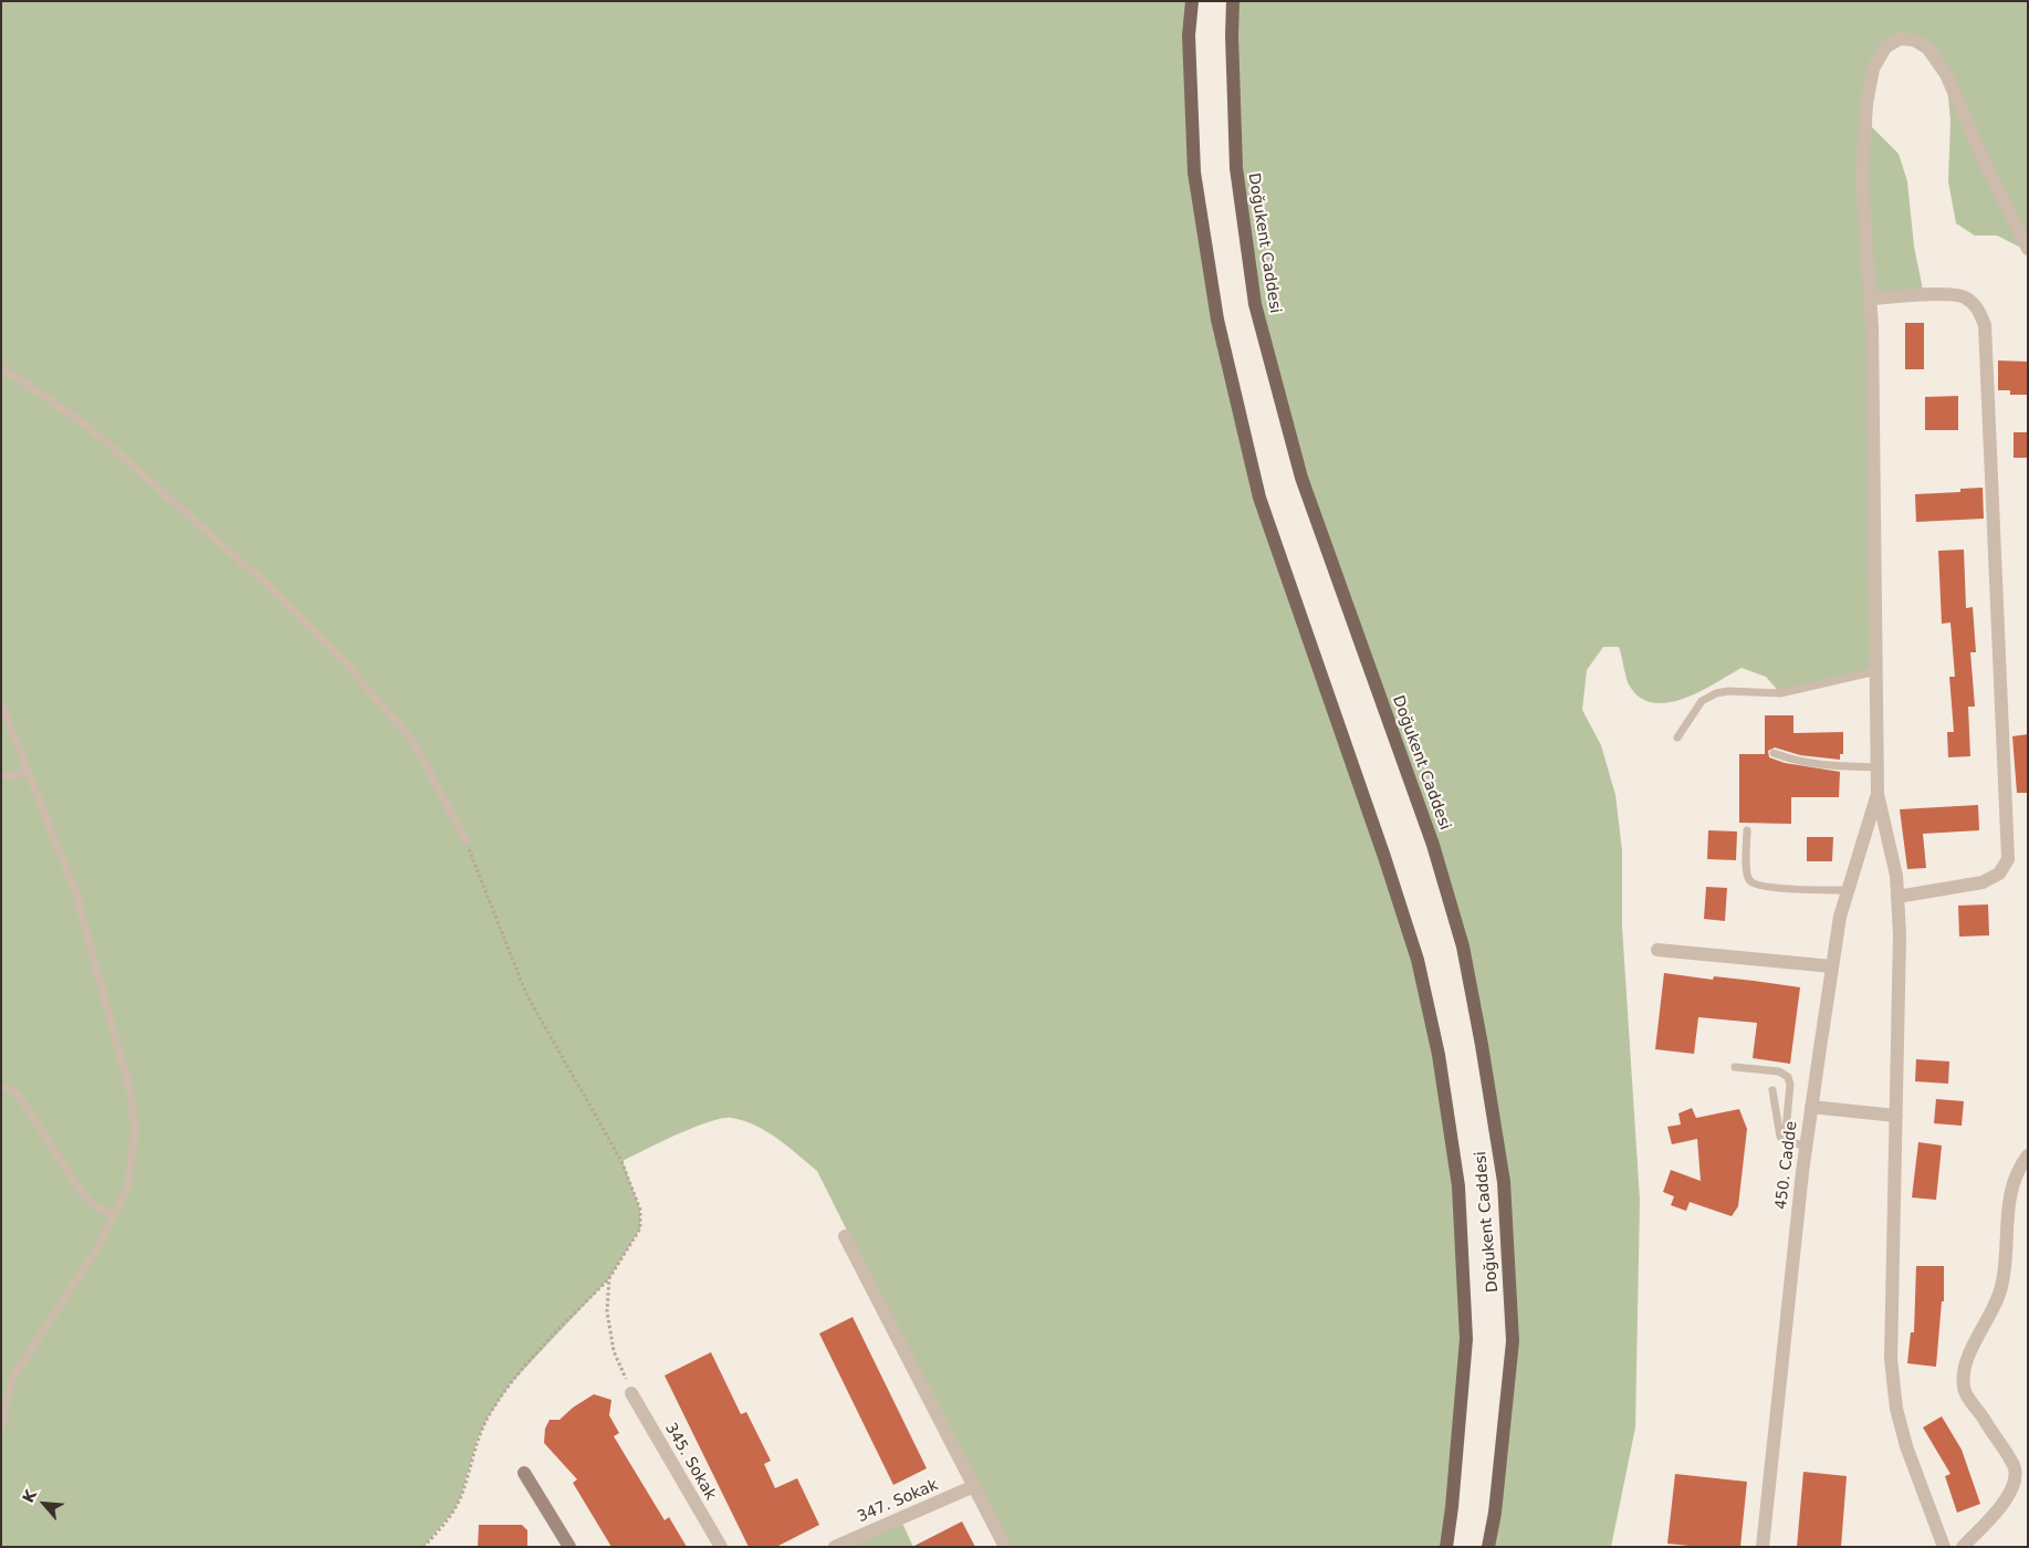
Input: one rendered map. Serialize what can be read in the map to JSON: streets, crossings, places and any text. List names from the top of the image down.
{
  "streets": {
    "main road": ["Doğukent Caddesi"],
    "street": ["450. Cadde", "345. Sokak", "347. Sokak"]
  },
  "north": "top left"
}
